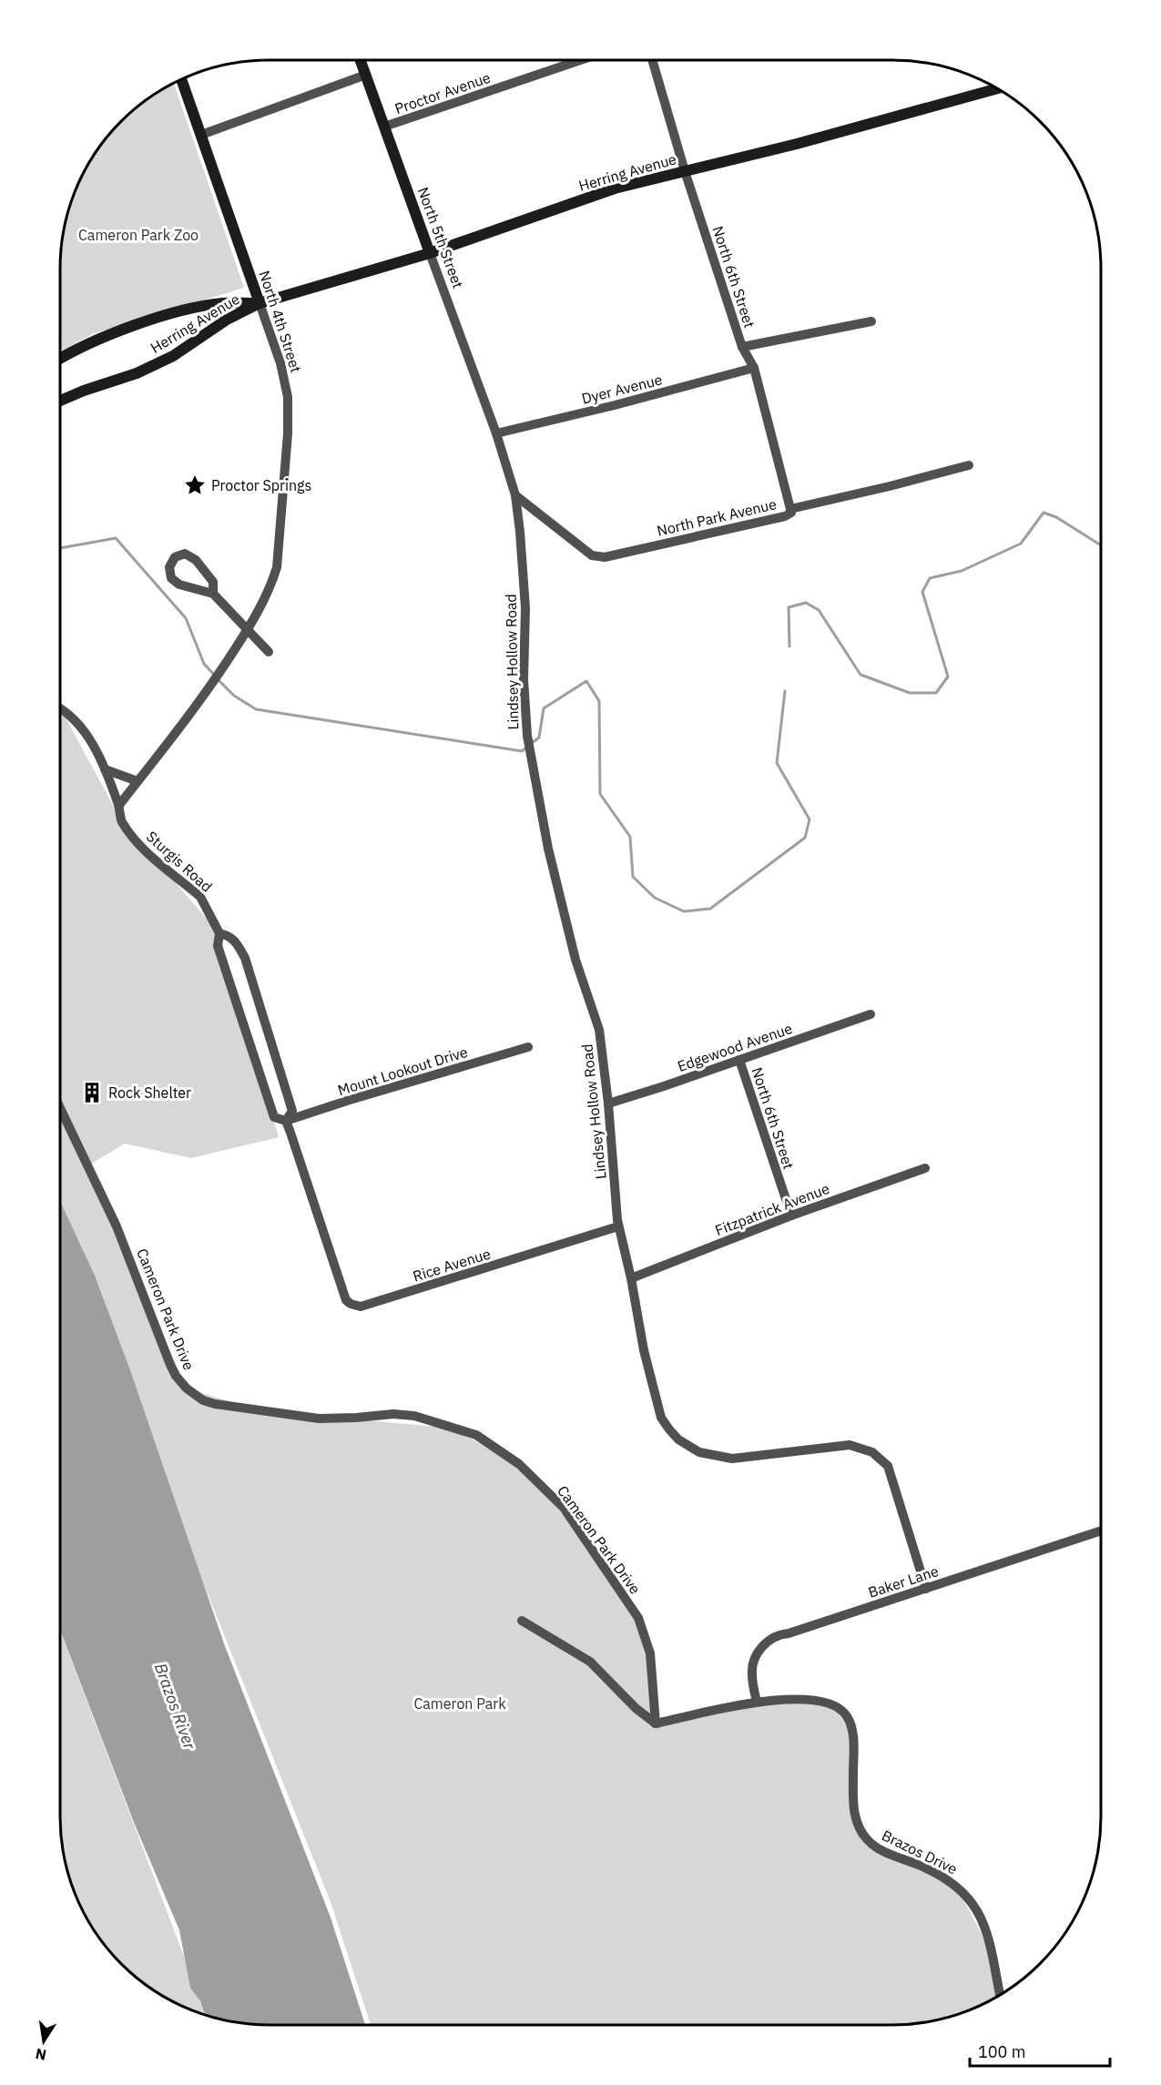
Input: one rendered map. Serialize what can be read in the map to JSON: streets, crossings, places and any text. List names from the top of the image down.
{
  "streets": {
    "main road": ["Herring Avenue", "North 5th Street", "North 4th Street"],
    "street": [
      "Proctor Avenue",
      "North 6th Street",
      "Dyer Avenue",
      "North Park Avenue",
      "Lindsey Hollow Road",
      "Sturgis Road",
      "Edgewood Avenue",
      "Mount Lookout Drive",
      "Fitzpatrick Avenue",
      "Rice Avenue",
      "Cameron Park Drive",
      "Baker Lane",
      "Brazos Drive"
    ]
  },
  "crossings": [
    ["Proctor Avenue", "North 5th Street"],
    ["Herring Avenue", "North 5th Street"],
    ["Herring Avenue", "North 6th Street"],
    ["Herring Avenue", "North 4th Street"],
    ["North 5th Street", "Dyer Avenue"],
    ["North 5th Street", "Lindsey Hollow Road"],
    ["North 6th Street", "Dyer Avenue"],
    ["North 6th Street", "North Park Avenue"],
    ["North 6th Street", "Edgewood Avenue"],
    ["North 6th Street", "Fitzpatrick Avenue"],
    ["North 4th Street", "Sturgis Road"],
    ["Dyer Avenue", "Lindsey Hollow Road"],
    ["North Park Avenue", "Lindsey Hollow Road"],
    ["Lindsey Hollow Road", "Edgewood Avenue"],
    ["Lindsey Hollow Road", "Fitzpatrick Avenue"],
    ["Lindsey Hollow Road", "Rice Avenue"],
    ["Lindsey Hollow Road", "Baker Lane"],
    ["Sturgis Road", "Mount Lookout Drive"],
    ["Sturgis Road", "Rice Avenue"],
    ["Baker Lane", "Brazos Drive"]
  ],
  "water": ["Brazos River"],
  "parks": ["Cameron Park Zoo", "Cameron Park"],
  "places": {
    "place": ["Proctor Springs"],
    "building": ["Rock Shelter"]
  },
  "scale_bar": "100 m",
  "north": "bottom"
}
